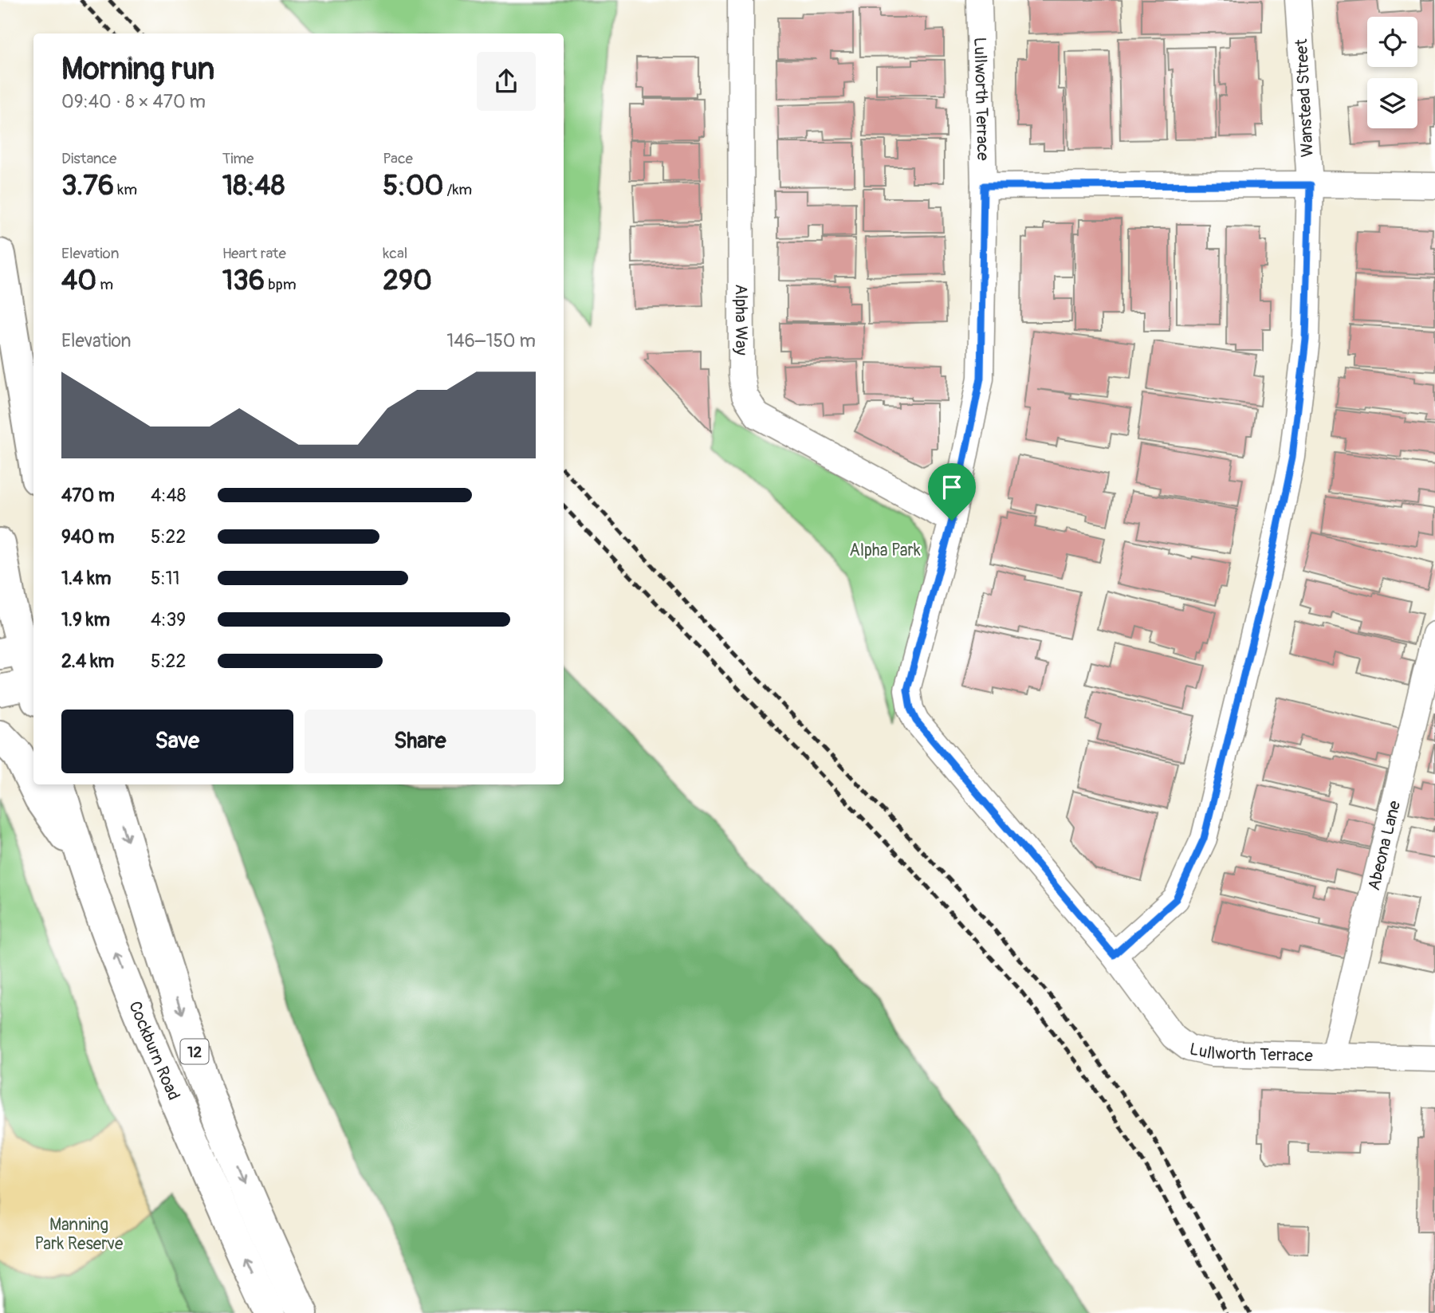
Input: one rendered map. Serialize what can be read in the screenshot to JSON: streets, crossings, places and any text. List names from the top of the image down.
{
  "streets": {
    "main road": ["Cockburn Road", "12"],
    "street": [
      "Wanstead Street",
      "Lullworth Terrace",
      "Alpha Way",
      "Abeona Lane"
    ]
  },
  "crossings": [
    ["Wanstead Street", "Lullworth Terrace"],
    ["Lullworth Terrace", "Alpha Way"],
    ["Lullworth Terrace", "Abeona Lane"]
  ],
  "parks": ["Alpha Park", "Manning Park Reserve"],
  "page": {
    "heading": ["Morning run", "09:40 · 8 × 470 m"],
    "stats": [
      ["Distance", "3.76 km"],
      ["Time", "18:48"],
      ["Pace", "5:00 /km"],
      ["Elevation", "40 m"],
      ["Heart rate", "136 bpm"],
      ["kcal", "290"]
    ],
    "chart": ["Elevation", "146–150 m"],
    "list": [
      {
        "name": "470 m",
        "note": "4:48"
      },
      {
        "name": "940 m",
        "note": "5:22"
      },
      {
        "name": "1.4 km",
        "note": "5:11"
      },
      {
        "name": "1.9 km",
        "note": "4:39"
      },
      {
        "name": "2.4 km",
        "note": "5:22"
      }
    ],
    "buttons": ["Save", "Share"]
  }
}
